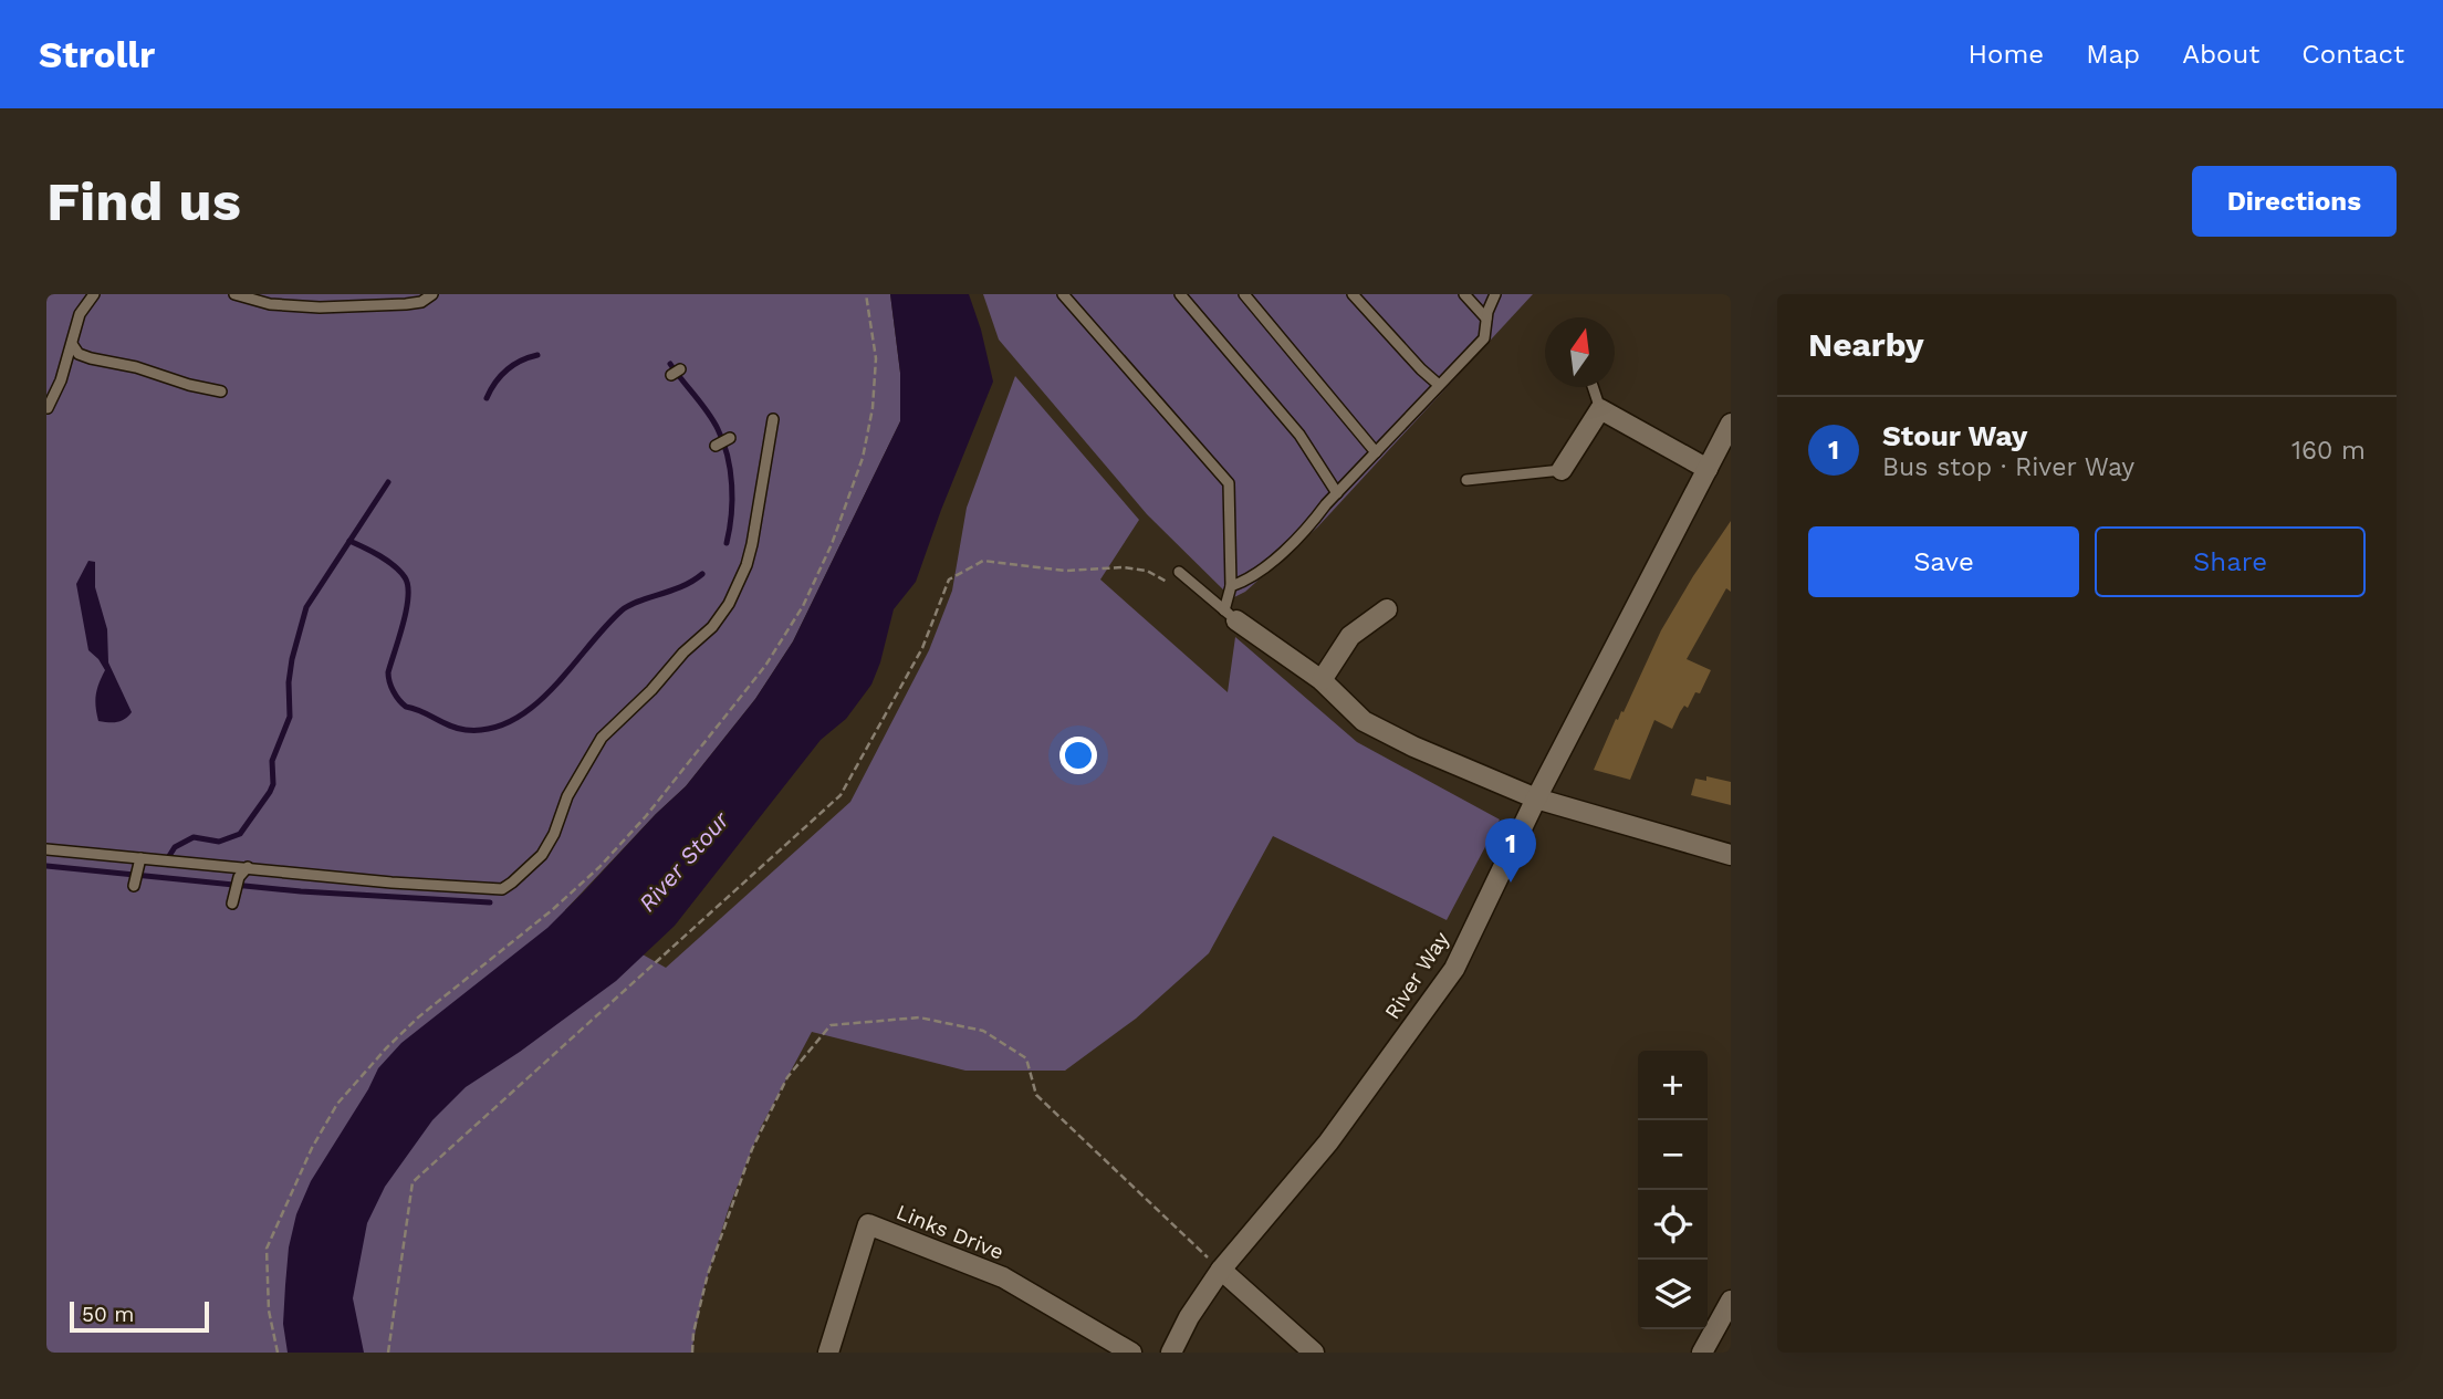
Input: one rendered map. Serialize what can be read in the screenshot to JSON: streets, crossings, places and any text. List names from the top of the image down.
{
  "streets": {
    "street": ["River Way", "Links Drive"]
  },
  "water": ["River Stour"],
  "scale_bar": "50 m",
  "north": "top",
  "page": {
    "header": "Strollr",
    "nav": [
      "Home",
      "Map",
      "About",
      "Contact"
    ],
    "buttons": [
      "Directions",
      ["Save", "Share"]
    ],
    "title": "Find us",
    "heading": "Nearby",
    "list": [
      {
        "mark": "1",
        "name": "Stour Way",
        "note": "Bus stop · River Way",
        "value": "160 m"
      }
    ],
    "pins": "1",
    "map_buttons": ["+", "−"],
    "scale": "50 m"
  }
}
